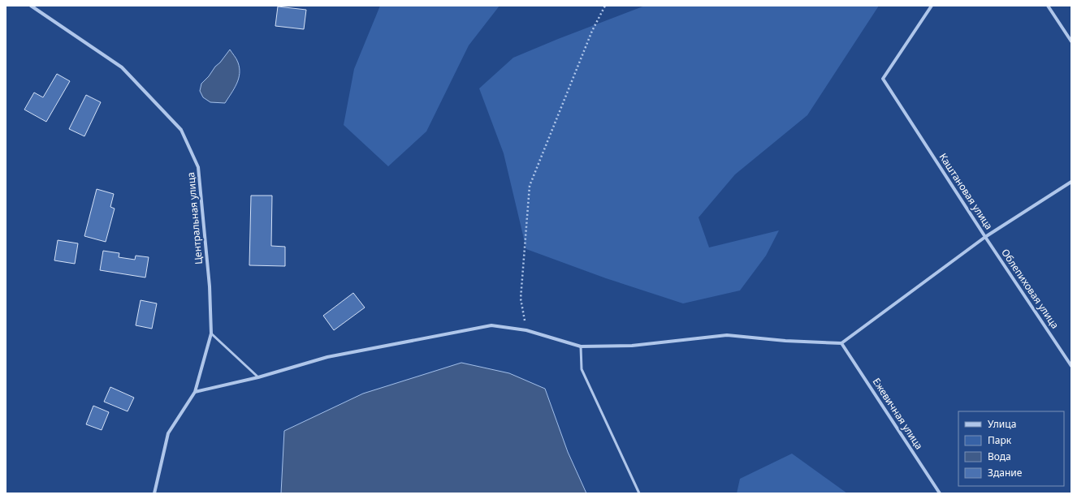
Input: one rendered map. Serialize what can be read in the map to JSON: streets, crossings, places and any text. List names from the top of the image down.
{
  "streets": {
    "street": [
      "Каштановая улица",
      "Центральная улица",
      "Облепиховая улица",
      "Ежевичная улица"
    ]
  },
  "crossings": [
    ["Каштановая улица", "Облепиховая улица"],
    ["Каштановая улица", "Ежевичная улица"]
  ],
  "legend": [
    "Улица",
    "Парк",
    "Вода",
    "Здание"
  ]
}
